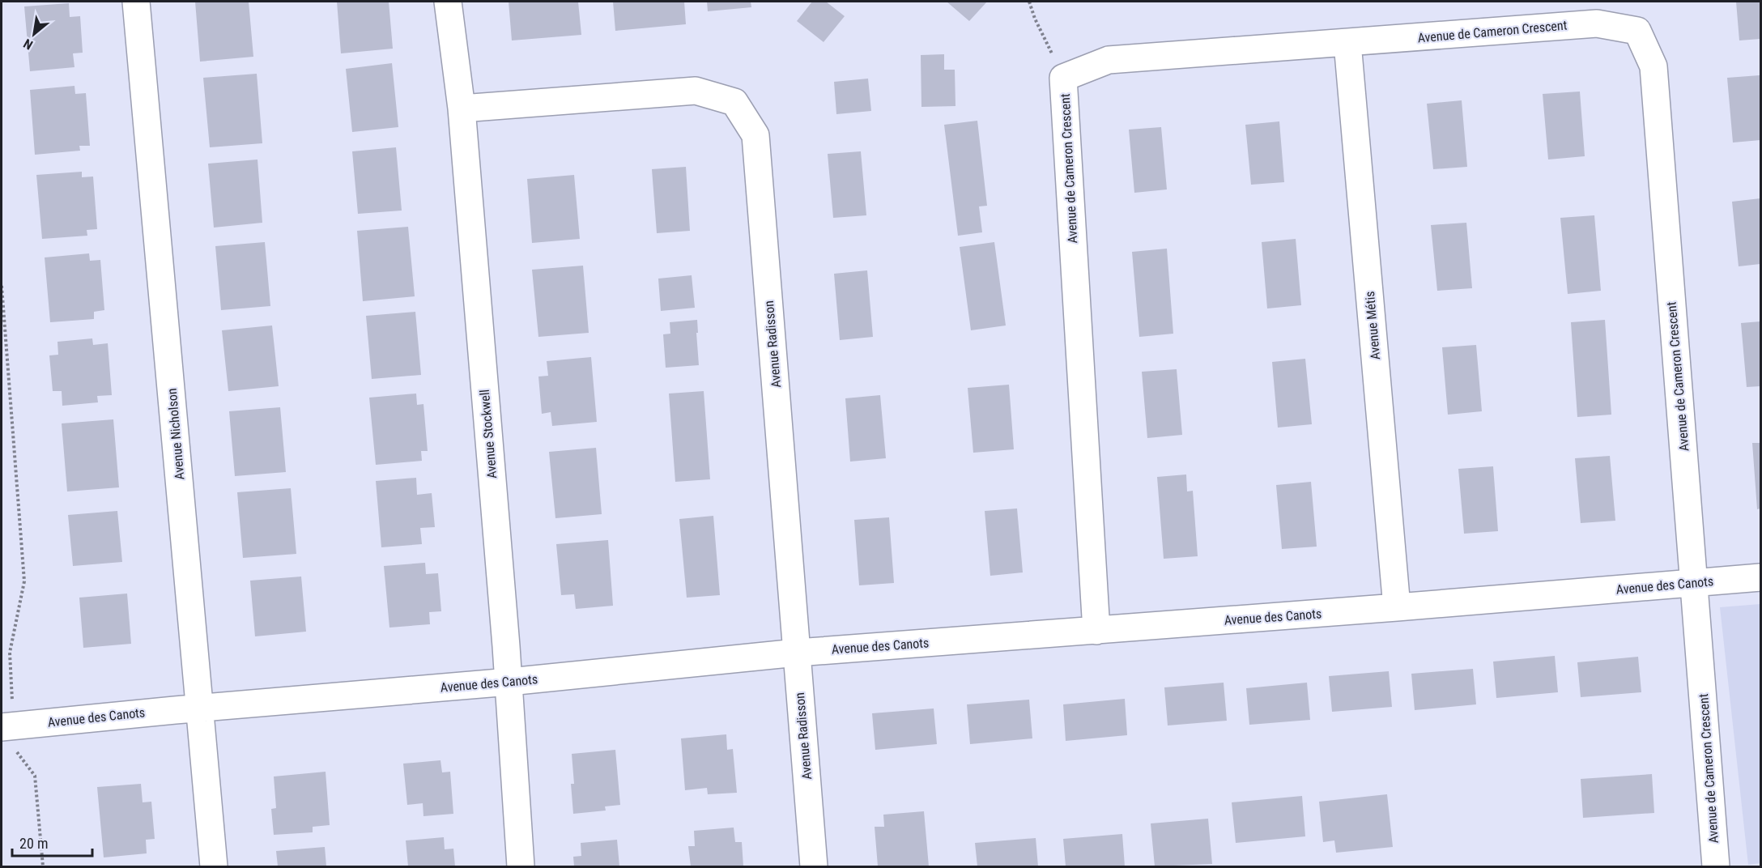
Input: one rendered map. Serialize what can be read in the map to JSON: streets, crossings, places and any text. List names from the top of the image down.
{
  "streets": {
    "street": [
      "Avenue de Cameron Crescent",
      "Avenue Métis",
      "Avenue Radisson",
      "Avenue Nicholson",
      "Avenue Stockwell",
      "Avenue des Canots"
    ]
  },
  "crossings": [
    ["Avenue de Cameron Crescent", "Avenue Métis"],
    ["Avenue de Cameron Crescent", "Avenue des Canots"],
    ["Avenue Métis", "Avenue des Canots"],
    ["Avenue Radisson", "Avenue Stockwell"],
    ["Avenue Radisson", "Avenue des Canots"],
    ["Avenue Nicholson", "Avenue des Canots"],
    ["Avenue Stockwell", "Avenue des Canots"]
  ],
  "scale_bar": "20 m",
  "north": "bottom left"
}
